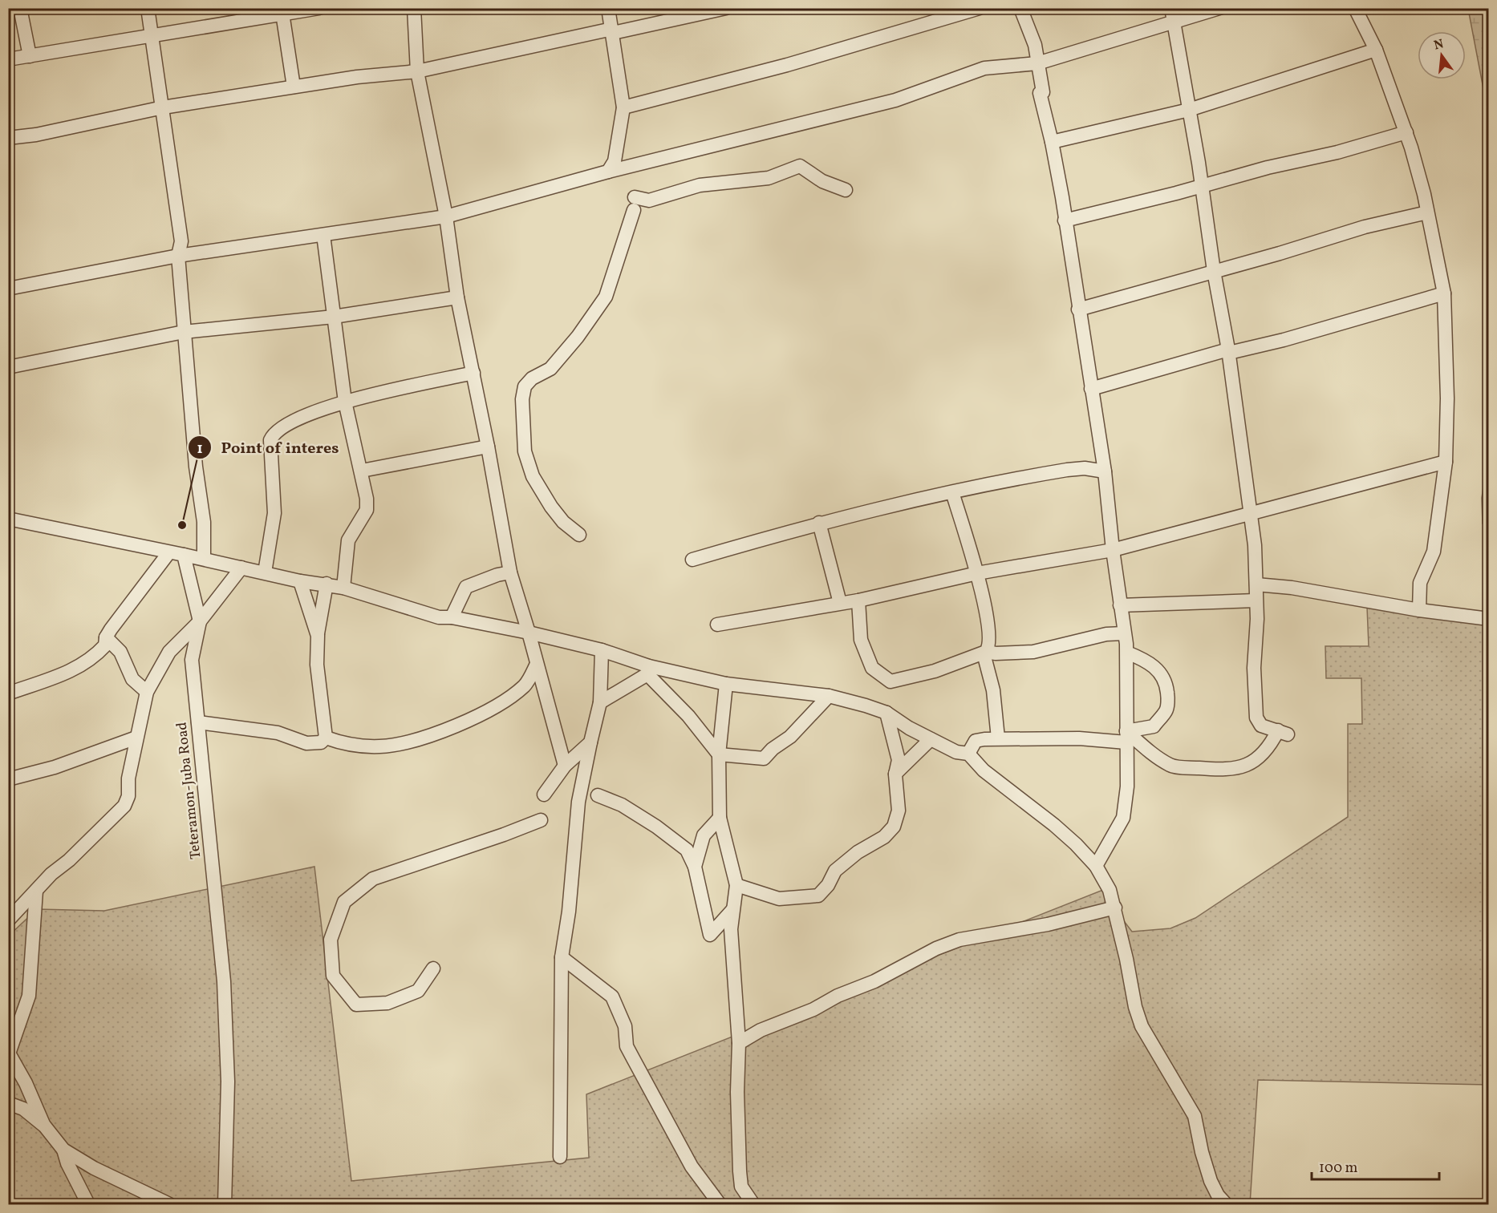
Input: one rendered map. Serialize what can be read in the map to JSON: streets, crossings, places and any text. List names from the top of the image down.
{
  "streets": {
    "street": ["Teteramon-Juba Road"]
  },
  "places": ["Point of interes"],
  "scale_bar": "100 m",
  "north": "top"
}
